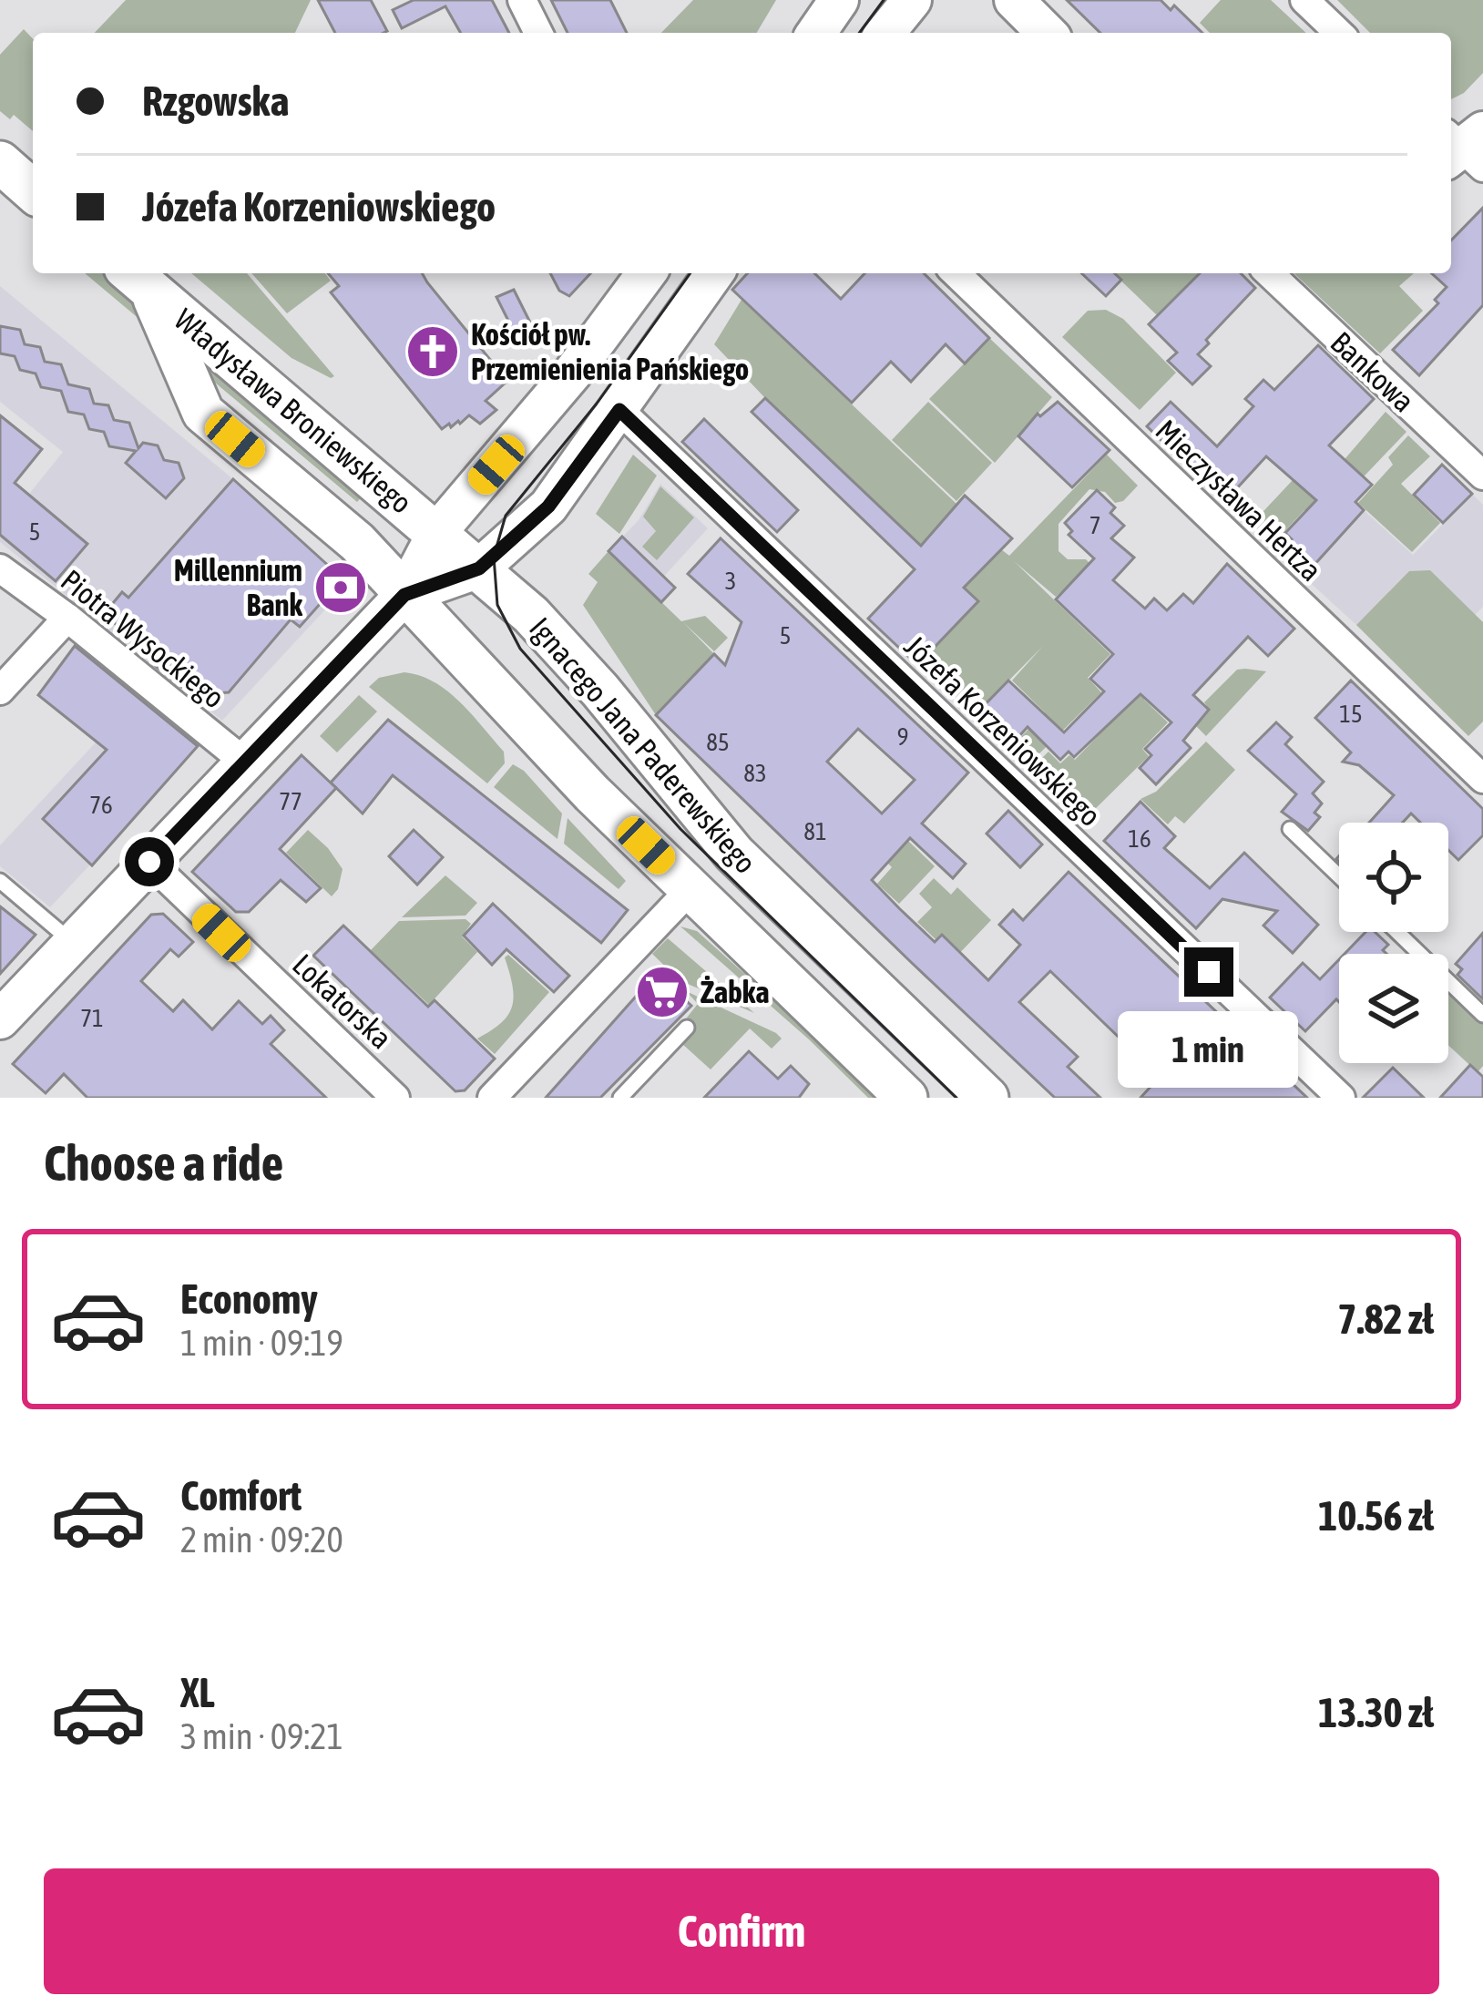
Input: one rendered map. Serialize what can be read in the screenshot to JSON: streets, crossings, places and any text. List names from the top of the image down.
{
  "streets": {
    "main road": ["Władysława Broniewskiego", "Ignacego Jana Paderewskiego"],
    "street": [
      "Bankowa",
      "Mieczysława Hertza",
      "Piotra Wysockiego",
      "Józefa Korzeniowskiego",
      "Lokatorska"
    ]
  },
  "crossings": [
    ["Władysława Broniewskiego", "Ignacego Jana Paderewskiego"]
  ],
  "places": {
    "church": ["Kościół pw. Przemienienia Pańskiego"],
    "bank": ["Millennium Bank"],
    "supermarket": ["Żabka"]
  },
  "house_numbers": [
    "7",
    "5",
    "3",
    "5",
    "15",
    "9",
    "85",
    "83",
    "77",
    "76",
    "81",
    "16",
    "71"
  ],
  "page": {
    "banner": ["Rzgowska", "Józefa Korzeniowskiego"],
    "bubble": "1 min",
    "heading": "Choose a ride",
    "list": [
      {
        "name": "Economy",
        "note": "1 min · 09:19",
        "value": "7.82 zł"
      },
      {
        "name": "Comfort",
        "note": "2 min · 09:20",
        "value": "10.56 zł"
      },
      {
        "name": "XL",
        "note": "3 min · 09:21",
        "value": "13.30 zł"
      }
    ],
    "buttons": "Confirm"
  }
}
